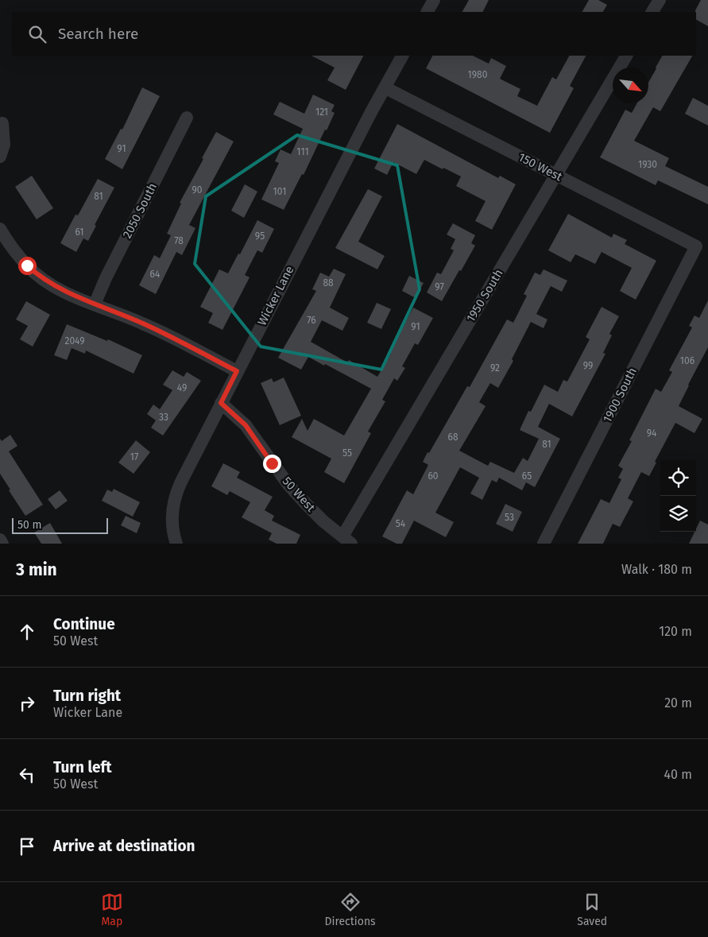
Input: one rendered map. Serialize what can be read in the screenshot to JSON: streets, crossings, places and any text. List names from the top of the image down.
{
  "streets": {
    "street": [
      "150 West",
      "2050 South",
      "Wicker Lane",
      "1950 South",
      "1900 South",
      "50 West"
    ]
  },
  "crossings": [
    ["150 West", "Wicker Lane"],
    ["150 West", "1950 South"],
    ["150 West", "1900 South"],
    ["Wicker Lane", "50 West"],
    ["1950 South", "50 West"]
  ],
  "house_numbers": [
    "1980",
    "121",
    "91",
    "111",
    "1930",
    "90",
    "101",
    "81",
    "61",
    "95",
    "78",
    "64",
    "88",
    "97",
    "76",
    "91",
    "2049",
    "106",
    "99",
    "92",
    "49",
    "33",
    "94",
    "68",
    "81",
    "55",
    "17",
    "60",
    "65",
    "53",
    "54"
  ],
  "scale_bar": "50 m",
  "north": "bottom right",
  "page": {
    "search": "Search here",
    "scale": "50 m",
    "heading": ["3 min", "Walk · 180 m"],
    "list": [
      ["Continue", "50 West", "120 m"],
      ["Turn right", "Wicker Lane", "20 m"],
      ["Turn left", "50 West", "40 m"],
      "Arrive at destination"
    ],
    "nav": ["Map", "Directions", "Saved"]
  }
}
